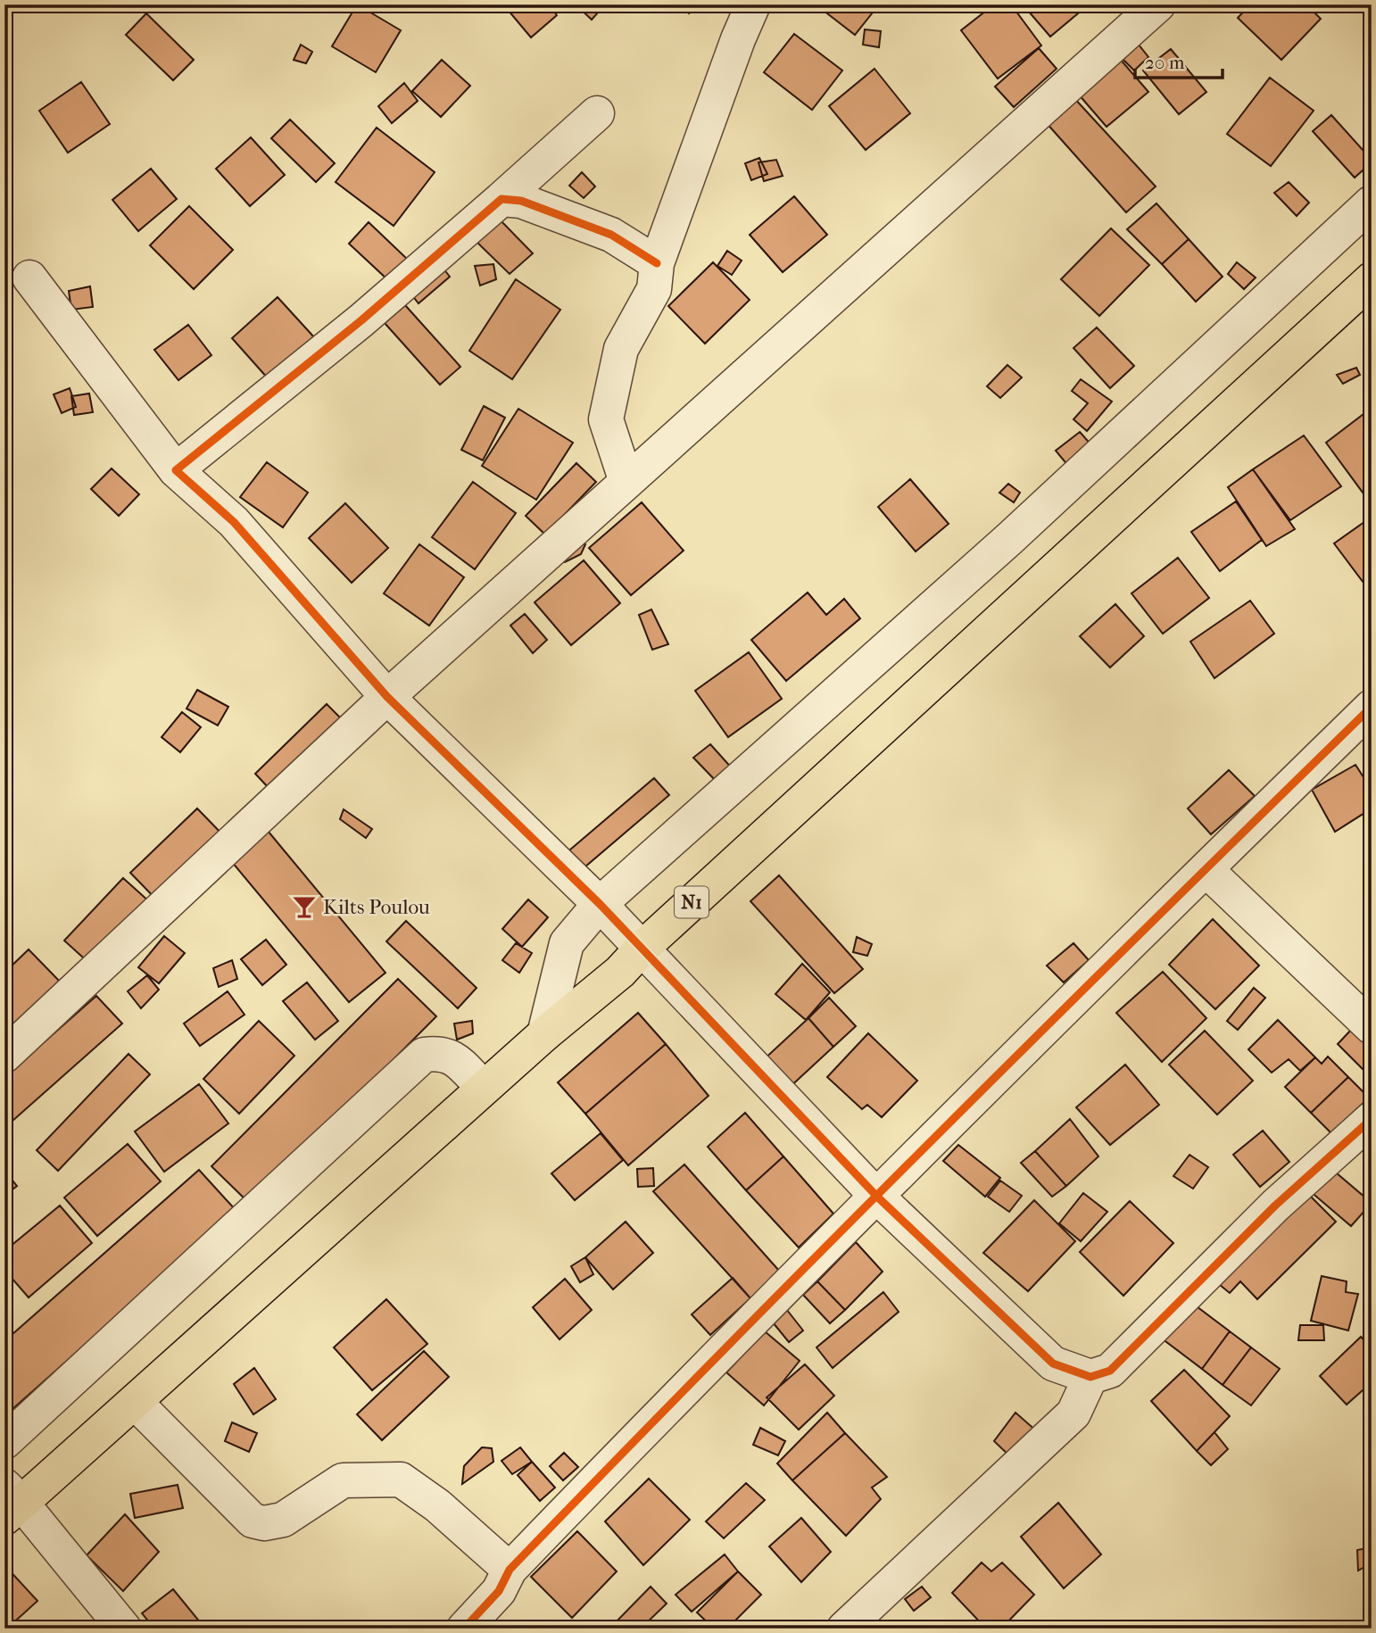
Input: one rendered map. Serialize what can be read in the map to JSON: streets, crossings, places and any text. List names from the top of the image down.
{
  "streets": {
    "highway": ["N1"]
  },
  "places": {
    "bar": ["Kilts Poulou"]
  },
  "scale_bar": "20 m"
}
